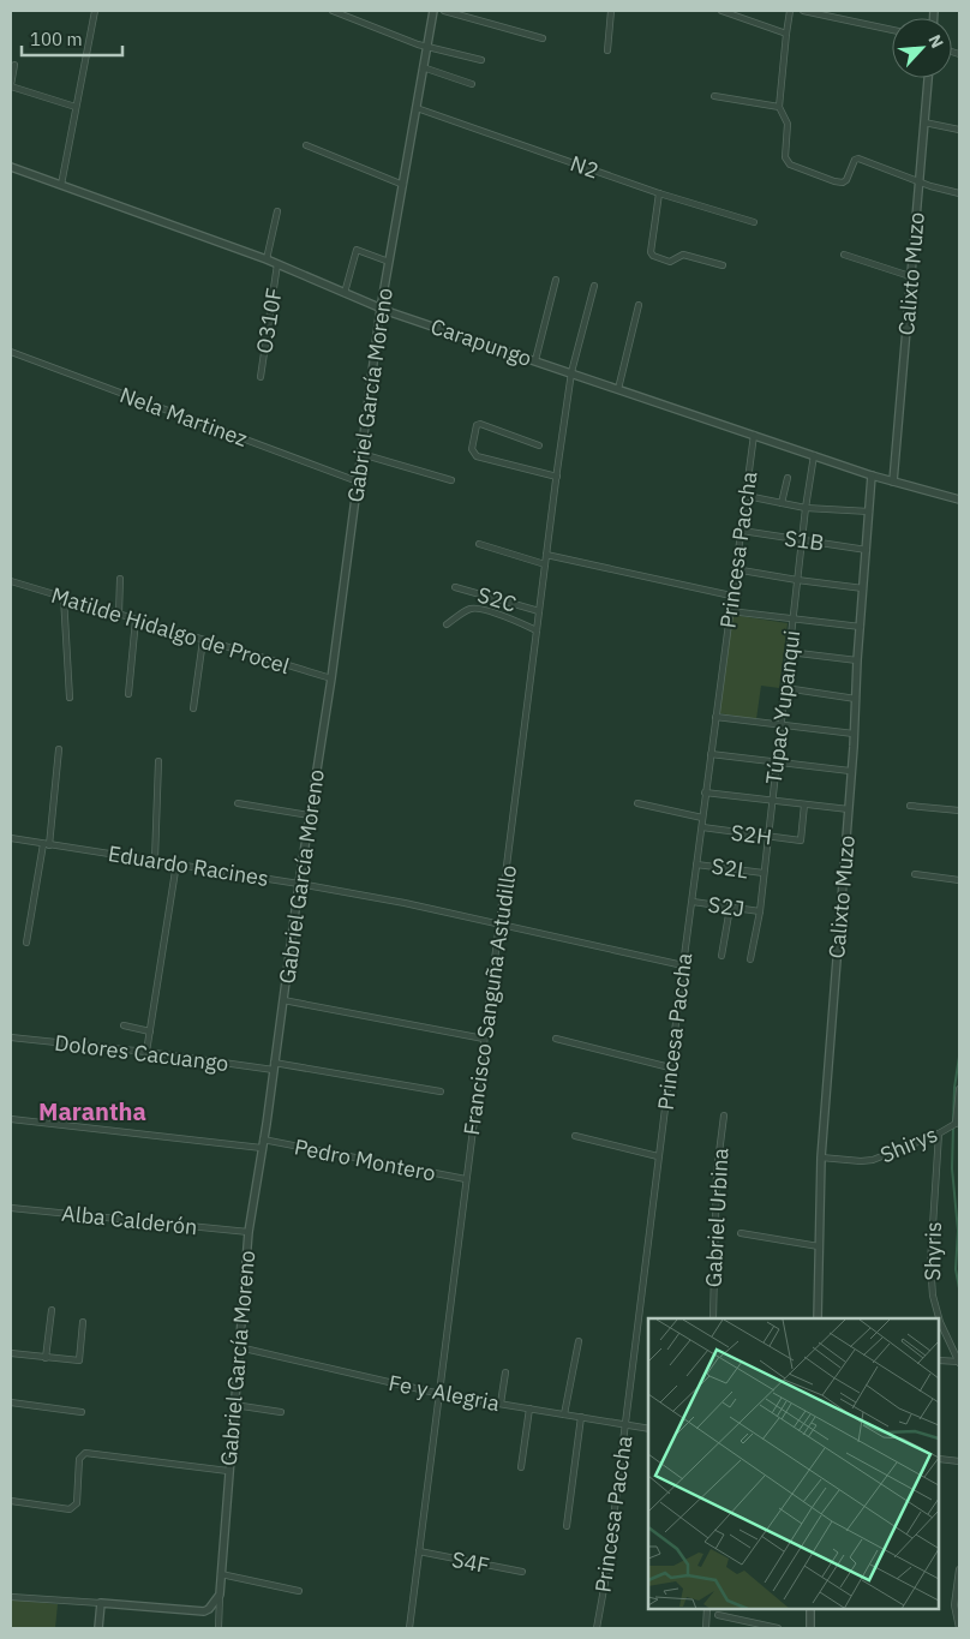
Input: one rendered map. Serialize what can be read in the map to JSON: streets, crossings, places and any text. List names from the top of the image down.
{
  "streets": {
    "street": [
      "N2",
      "Calixto Muzo",
      "O310F",
      "Carapungo",
      "Gabriel García Moreno",
      "Nela Martinez",
      "S1B",
      "Princesa Paccha",
      "S2C",
      "Matilde Hidalgo de Procel",
      "Túpac Yupanqui",
      "S2H",
      "Eduardo Racines",
      "S2L",
      "S2J",
      "Francisco Sanguña Astudillo",
      "Dolores Cacuango",
      "Shirys",
      "Pedro Montero",
      "Gabriel Urbina",
      "Alba Calderón",
      "Shyris",
      "Fe y Alegria",
      "S4F"
    ]
  },
  "crossings": [
    ["N2", "Gabriel García Moreno"],
    ["Calixto Muzo", "Carapungo"],
    ["Calixto Muzo", "S1B"],
    ["Calixto Muzo", "Shirys"],
    ["O310F", "Carapungo"],
    ["Carapungo", "Gabriel García Moreno"],
    ["Carapungo", "Princesa Paccha"],
    ["Carapungo", "Túpac Yupanqui"],
    ["Carapungo", "Francisco Sanguña Astudillo"],
    ["Gabriel García Moreno", "Nela Martinez"],
    ["Gabriel García Moreno", "Matilde Hidalgo de Procel"],
    ["Gabriel García Moreno", "Eduardo Racines"],
    ["Gabriel García Moreno", "Dolores Cacuango"],
    ["Gabriel García Moreno", "Pedro Montero"],
    ["Gabriel García Moreno", "Alba Calderón"],
    ["Gabriel García Moreno", "Fe y Alegria"],
    ["S1B", "Princesa Paccha"],
    ["S1B", "Túpac Yupanqui"],
    ["Princesa Paccha", "S2H"],
    ["Princesa Paccha", "Eduardo Racines"],
    ["Princesa Paccha", "S2L"],
    ["Princesa Paccha", "S2J"],
    ["Princesa Paccha", "Fe y Alegria"],
    ["S2C", "Francisco Sanguña Astudillo"],
    ["Túpac Yupanqui", "S2H"],
    ["Túpac Yupanqui", "S2L"],
    ["Túpac Yupanqui", "S2J"],
    ["Eduardo Racines", "Francisco Sanguña Astudillo"],
    ["Francisco Sanguña Astudillo", "Pedro Montero"],
    ["Francisco Sanguña Astudillo", "Fe y Alegria"],
    ["Francisco Sanguña Astudillo", "S4F"],
    ["Shirys", "Shyris"]
  ],
  "districts": ["Marantha"],
  "scale_bar": "100 m",
  "north": "top right"
}
